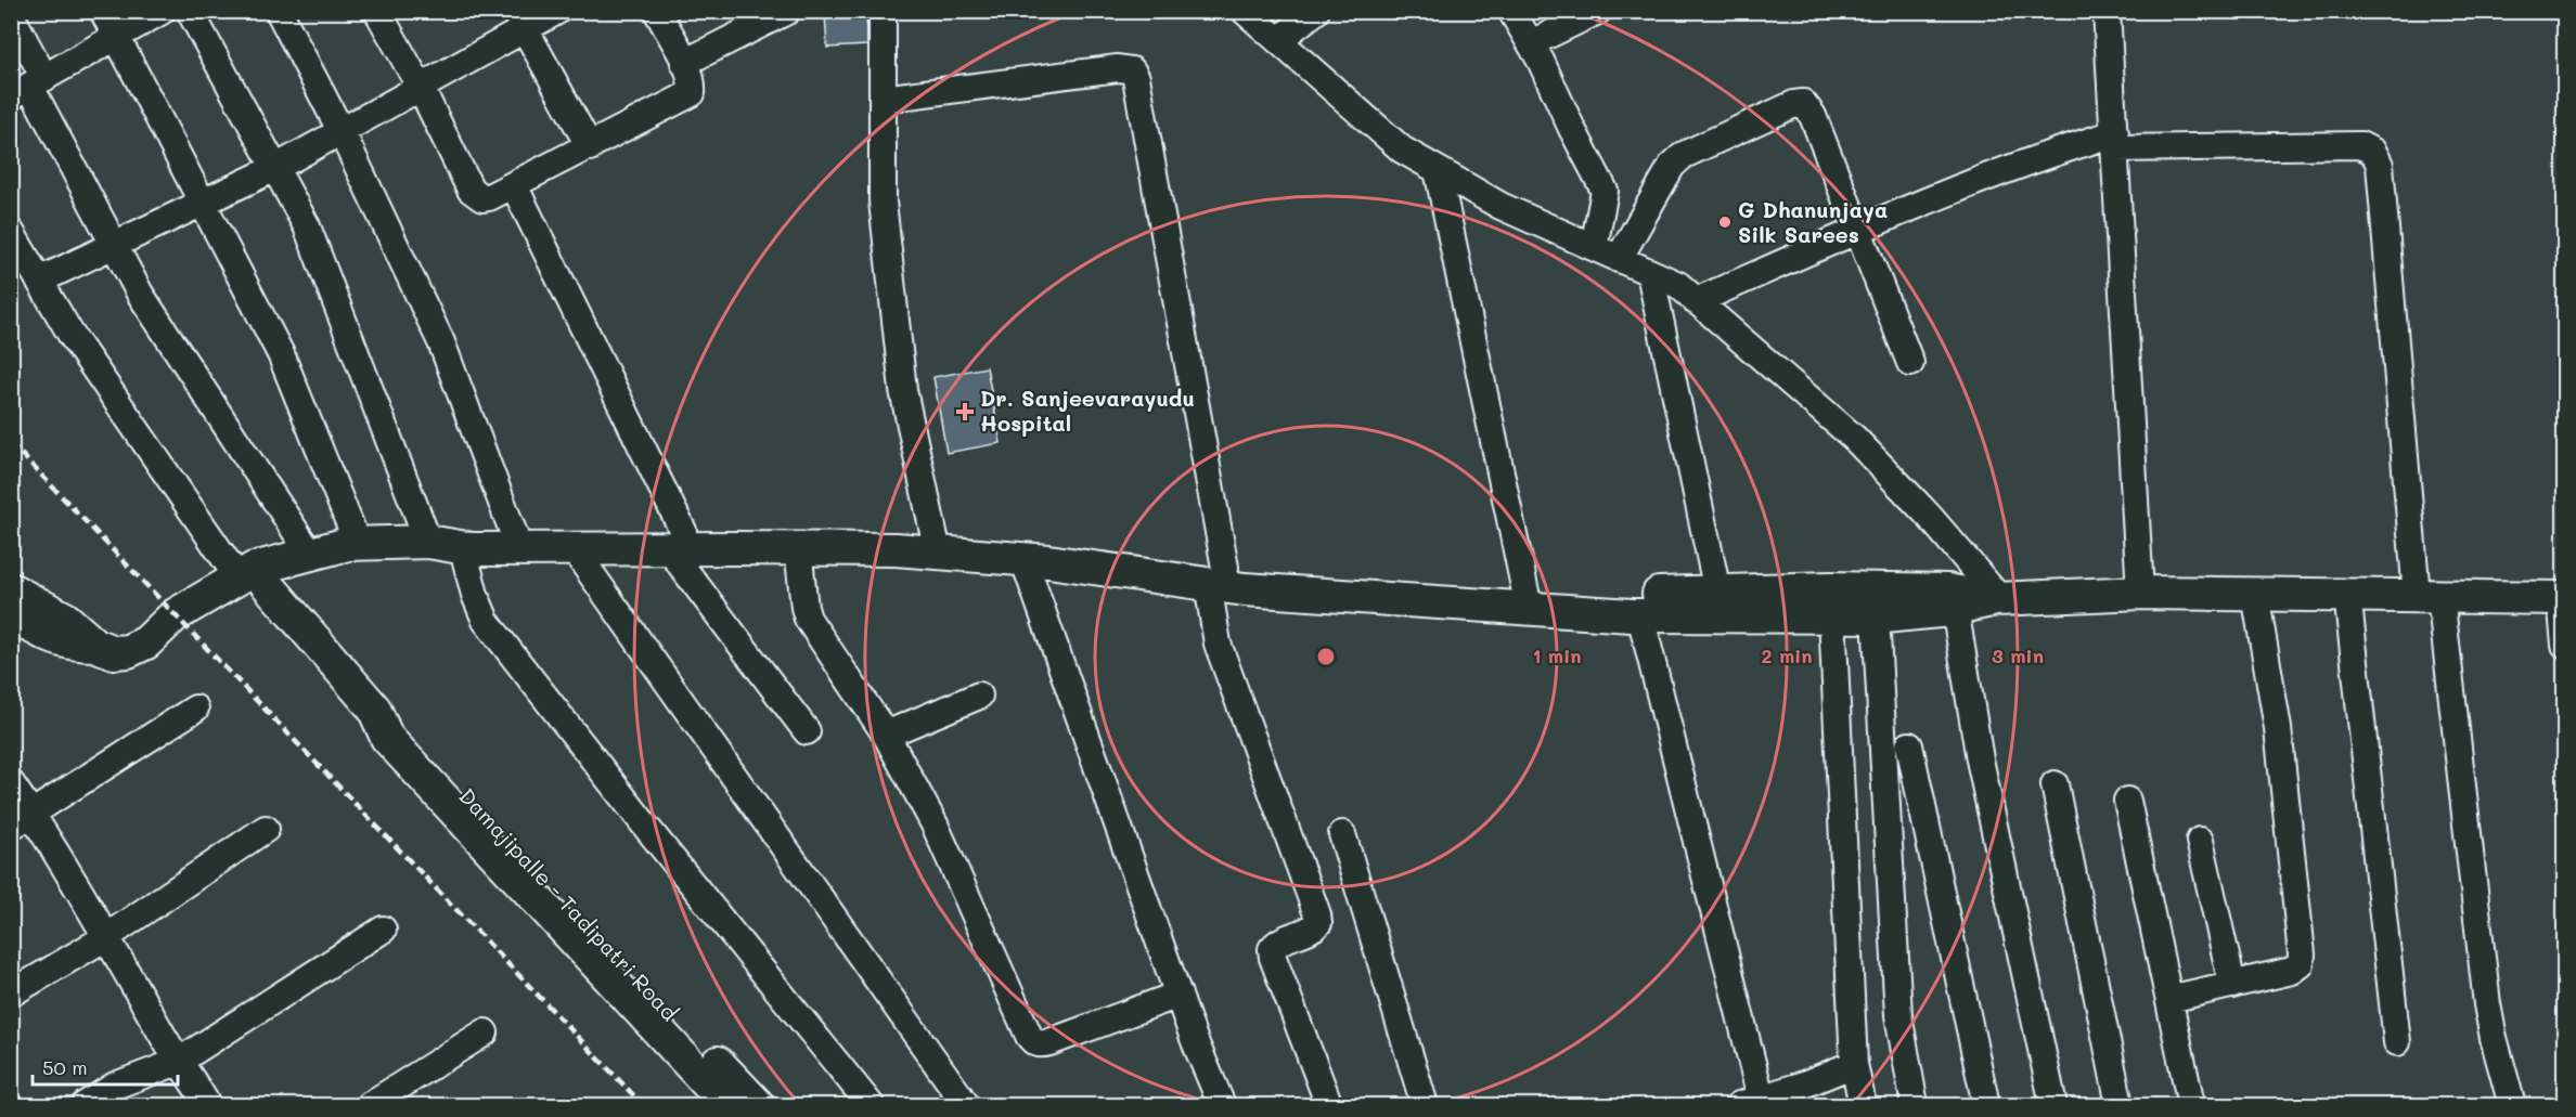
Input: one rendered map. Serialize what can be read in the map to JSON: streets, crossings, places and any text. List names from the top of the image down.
{
  "streets": {
    "main road": ["Damajipalle - Tadipatri Road"]
  },
  "places": {
    "other": ["G Dhanunjaya Silk Sarees"],
    "health": ["Dr. Sanjeevarayudu Hospital"]
  },
  "scale_bar": "50 m",
  "rings": ["1 min", "2 min", "3 min"]
}
